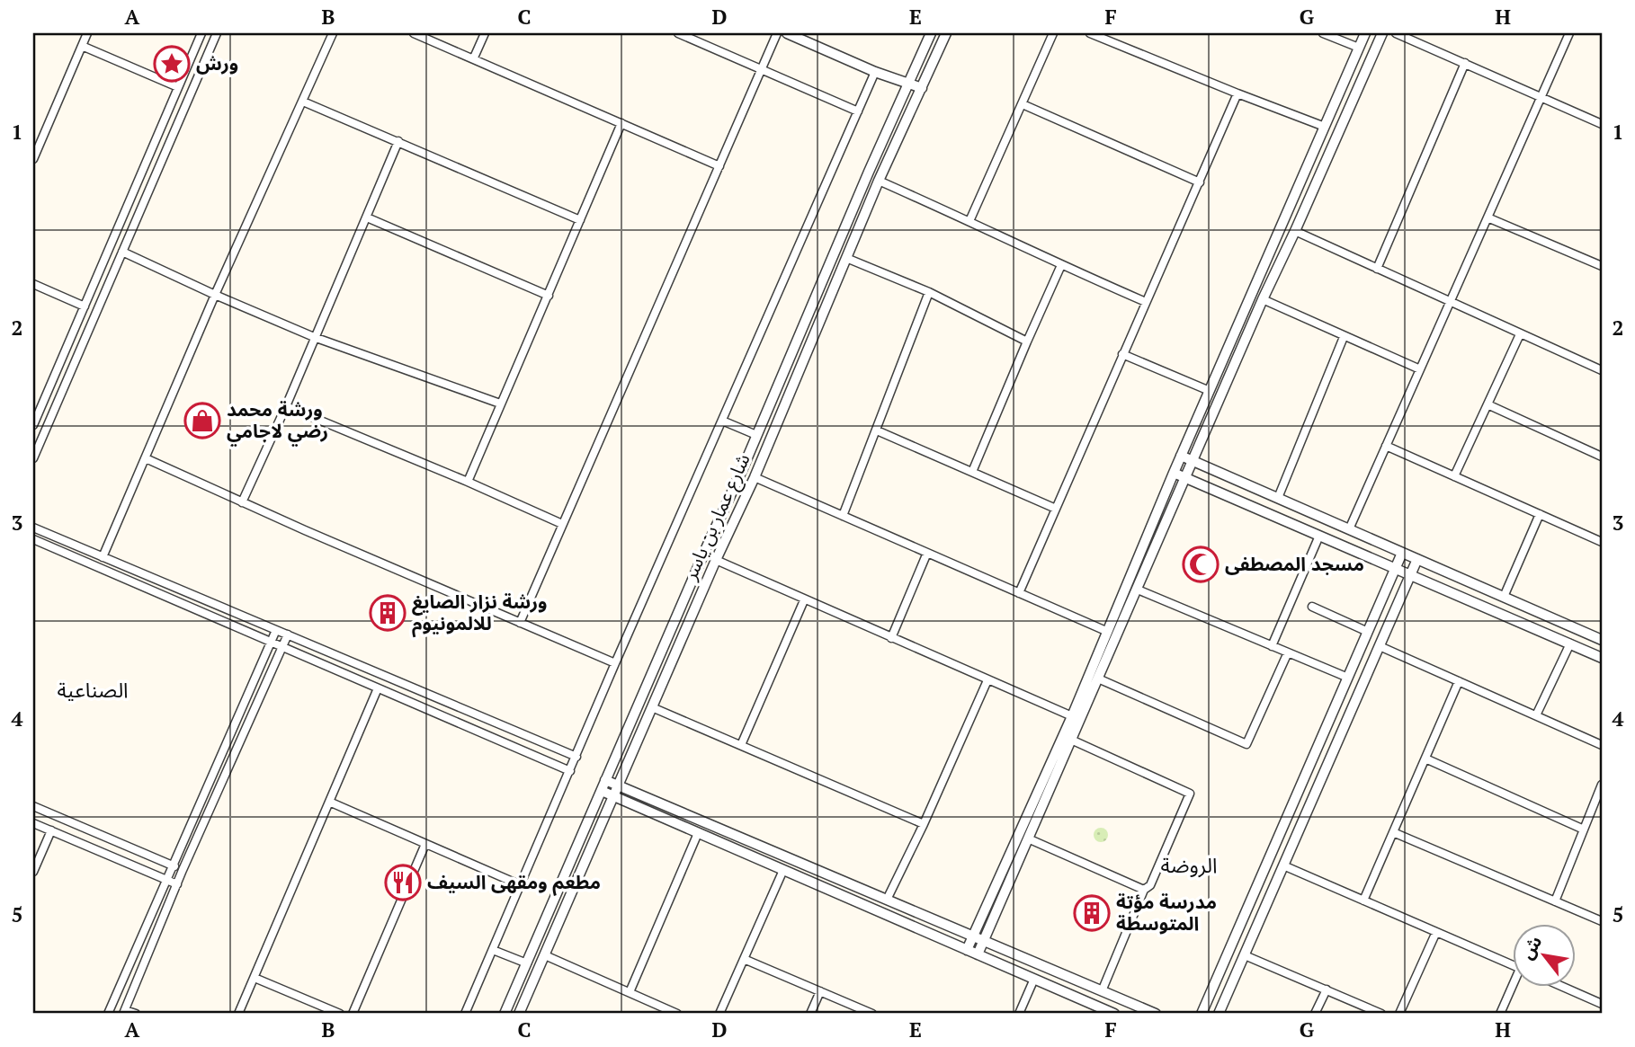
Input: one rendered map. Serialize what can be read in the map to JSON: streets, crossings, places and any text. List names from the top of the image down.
{
  "streets": {
    "street": ["شارع عمار بن ياسر"]
  },
  "districts": ["الصناعية", "الروضة"],
  "places": {
    "place": ["ورش"],
    "shop": ["ورشة محمد رضي لاجامي"],
    "mosque": ["مسجد المصطفى"],
    "building": ["ورشة نزار الصايغ للالمونيوم", "مدرسة مؤتة المتوسطة"],
    "restaurant": ["مطعم ومقهى السيف"]
  },
  "north": "top left",
  "grid": {
    "columns": [
      "A",
      "B",
      "C",
      "D",
      "E",
      "F",
      "G",
      "H"
    ],
    "rows": [
      "1",
      "2",
      "3",
      "4",
      "5"
    ]
  }
}
